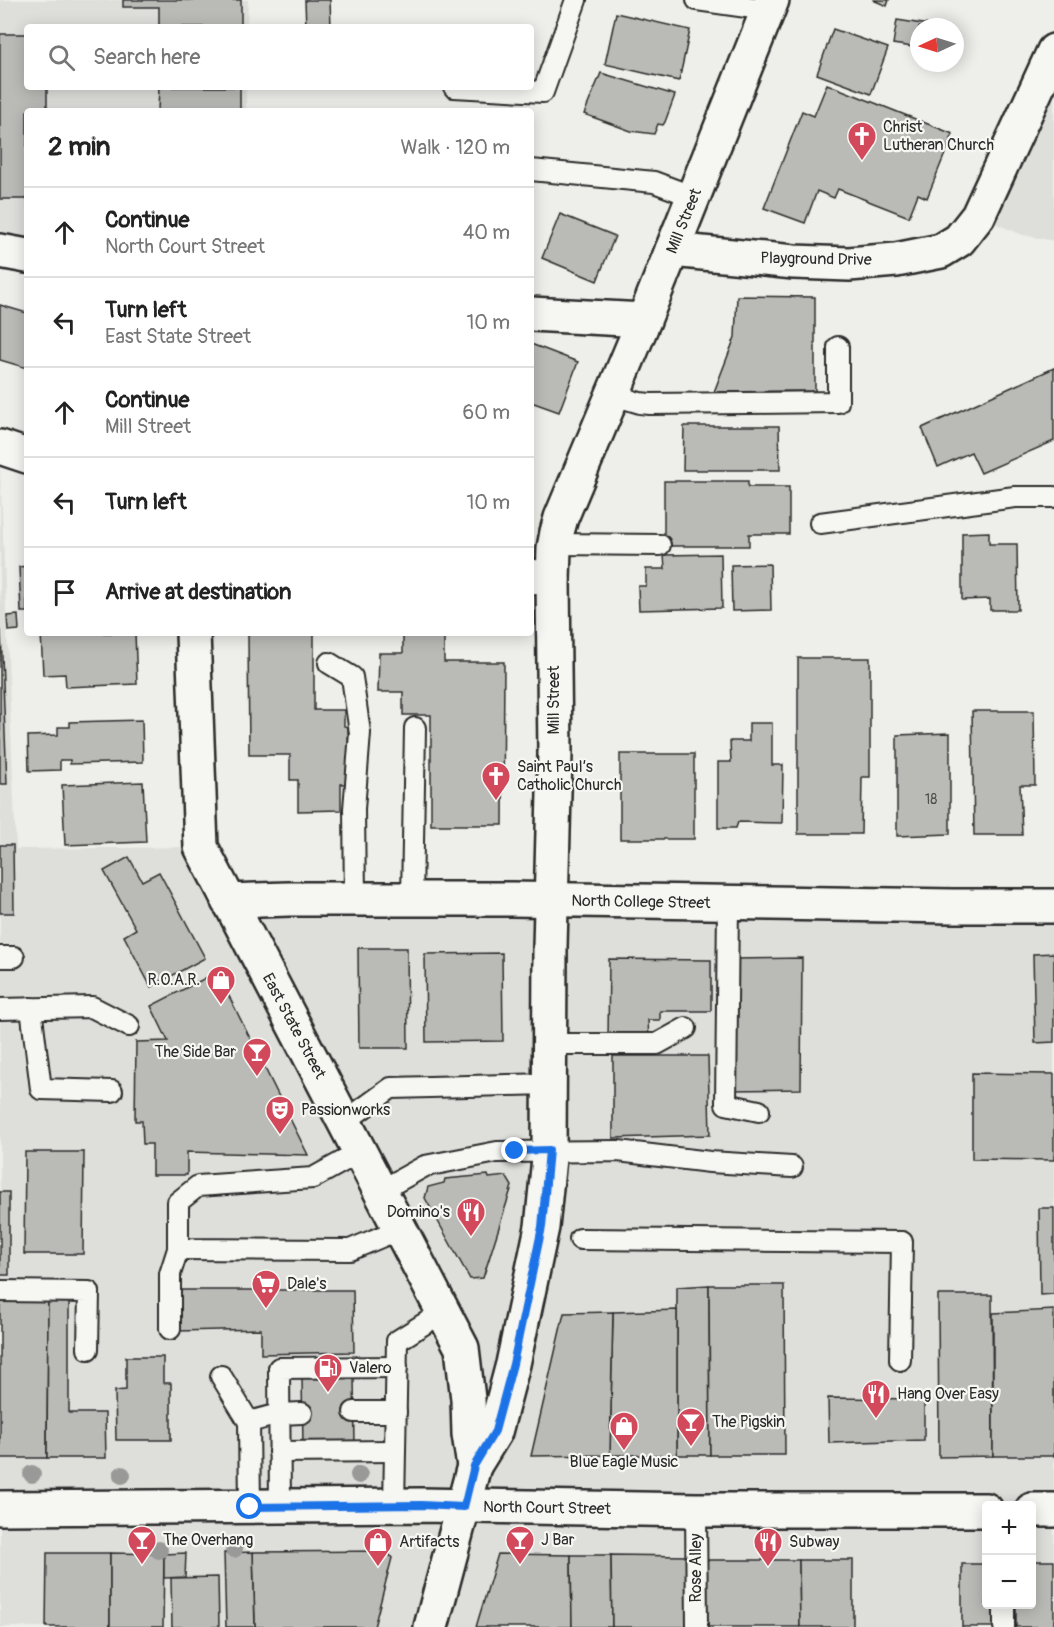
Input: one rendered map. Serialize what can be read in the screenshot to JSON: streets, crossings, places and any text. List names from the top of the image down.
{
  "streets": {
    "street": [
      "Mill Street",
      "Playground Drive",
      "North College Street",
      "East State Street",
      "North Court Street"
    ],
    "lane": ["Rose Alley"]
  },
  "crossings": [
    ["Mill Street", "Playground Drive"],
    ["Mill Street", "North College Street"],
    ["Mill Street", "East State Street"],
    ["North College Street", "East State Street"],
    ["East State Street", "North Court Street"],
    ["North Court Street", "Rose Alley"]
  ],
  "places": {
    "church": ["Christ Lutheran Church", "Saint Paul’s Catholic Church"],
    "shop": ["R.O.A.R.", "Blue Eagle Music", "Artifacts"],
    "bar": [
      "The Side Bar",
      "The Pigskin",
      "The Overhang",
      "J Bar"
    ],
    "theatre": ["Passionworks"],
    "restaurant": ["Domino's", "Hang Over Easy", "Subway"],
    "supermarket": ["Dale's"],
    "fuel station": ["Valero"]
  },
  "house_numbers": ["18"],
  "north": "left",
  "page": {
    "search": "Search here",
    "heading": ["2 min", "Walk · 120 m"],
    "list": [
      ["Continue", "North Court Street", "40 m"],
      ["Turn left", "East State Street", "10 m"],
      ["Continue", "Mill Street", "60 m"],
      ["Turn left", "10 m"],
      "Arrive at destination"
    ],
    "map_buttons": ["+", "−"]
  }
}
